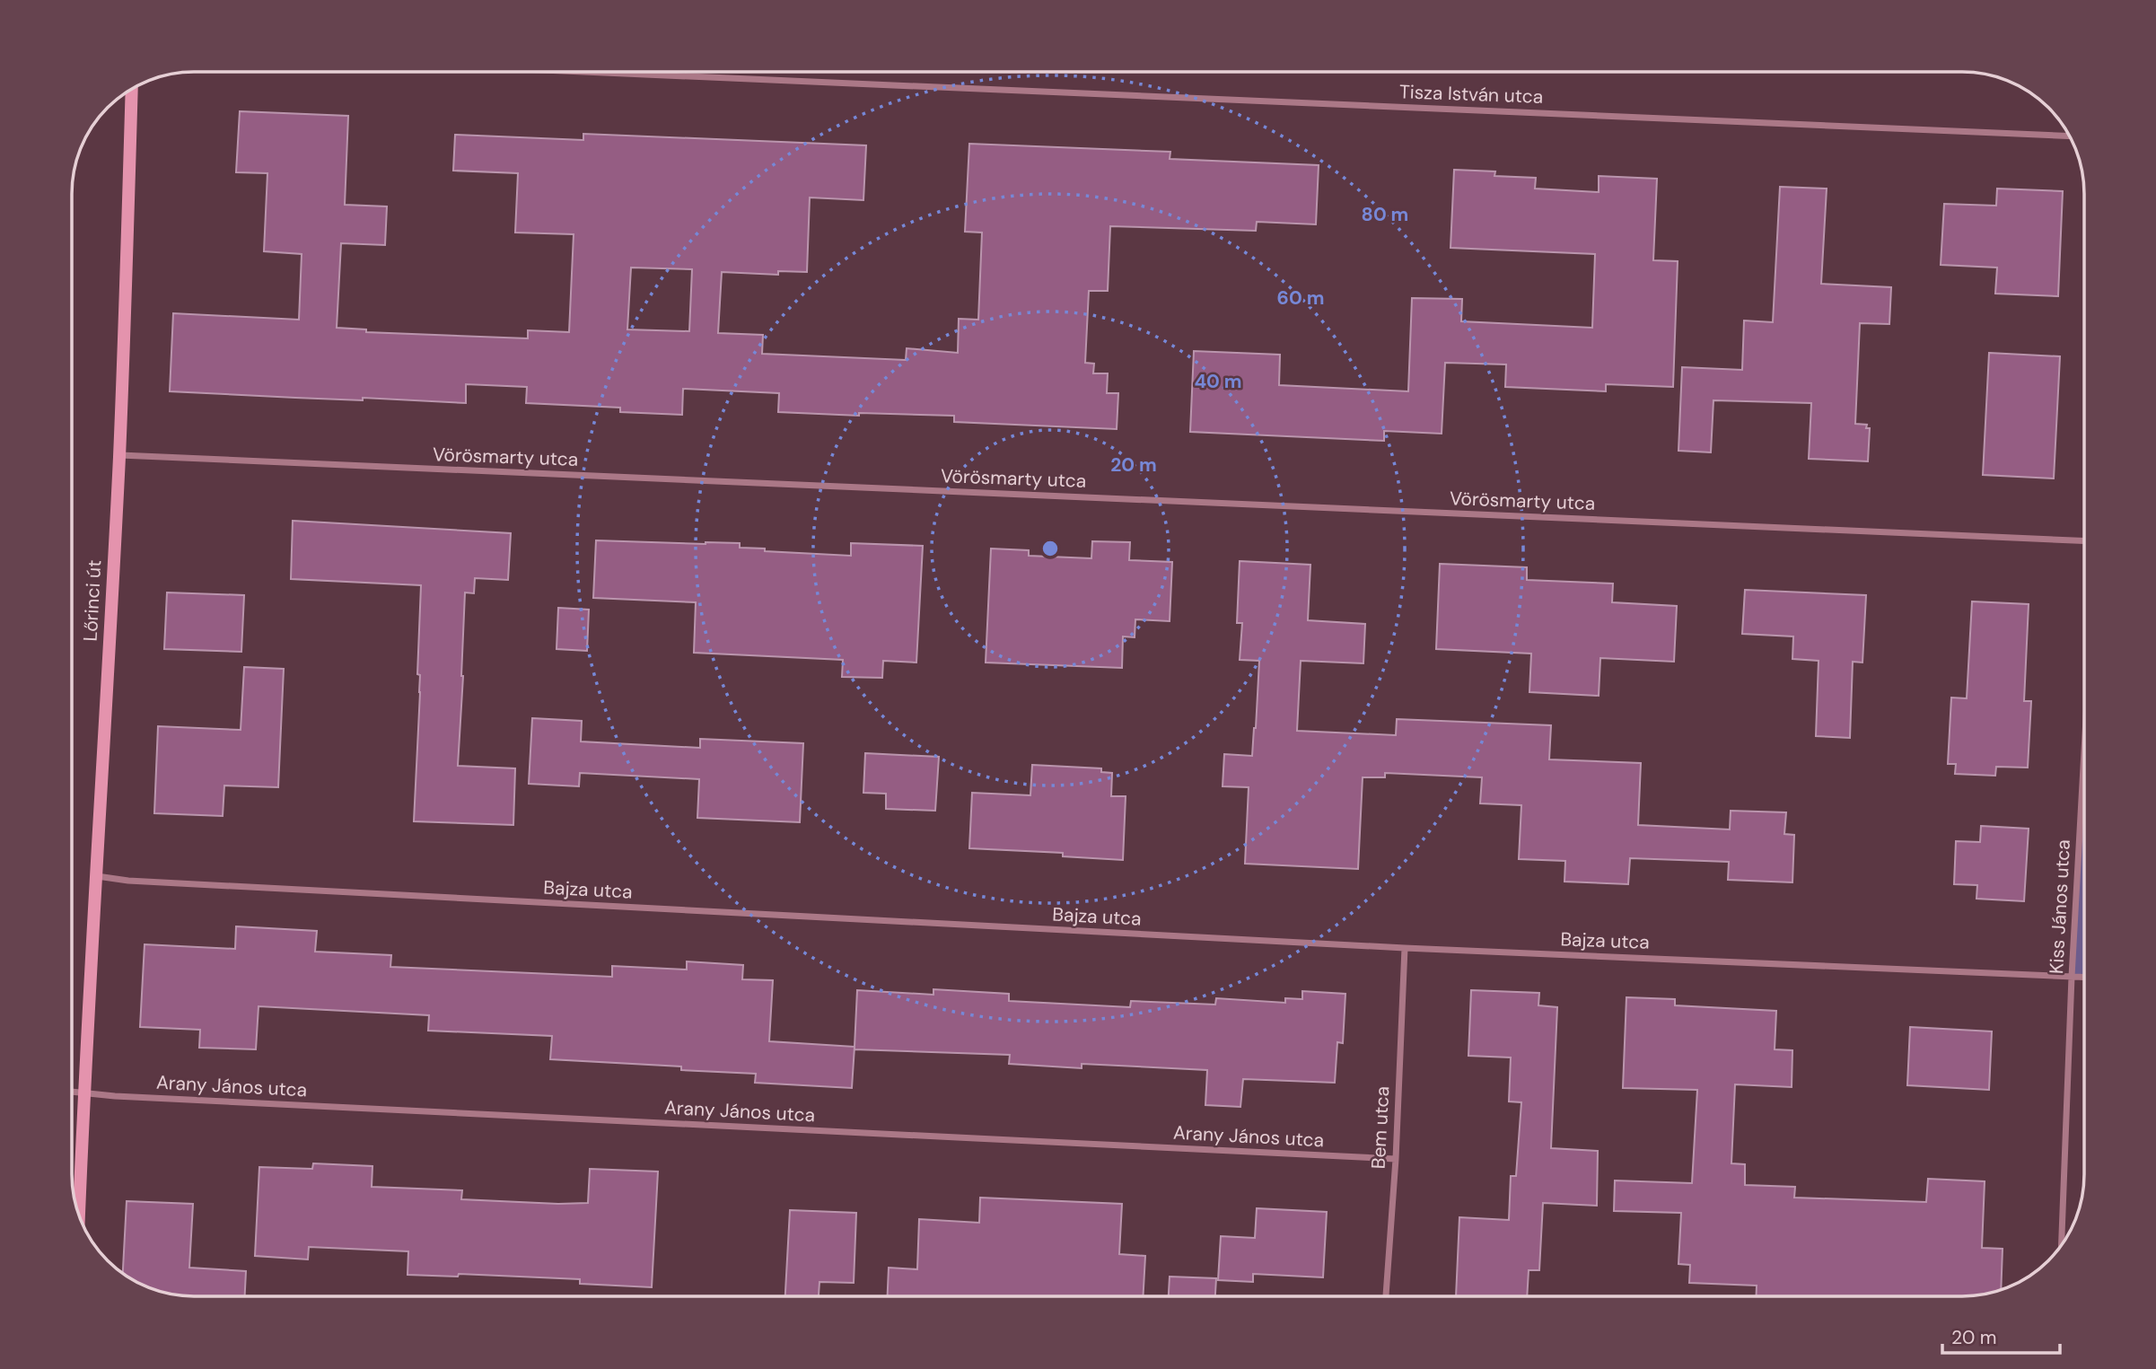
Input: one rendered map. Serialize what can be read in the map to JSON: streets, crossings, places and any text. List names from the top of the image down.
{
  "streets": {
    "street": [
      "Tisza István utca",
      "Vörösmarty utca",
      "Lőrinci út",
      "Bajza utca",
      "Kiss János utca",
      "Arany János utca",
      "Bem utca"
    ]
  },
  "crossings": [
    ["Vörösmarty utca", "Lőrinci út"],
    ["Lőrinci út", "Bajza utca"],
    ["Lőrinci út", "Arany János utca"],
    ["Bajza utca", "Kiss János utca"],
    ["Bajza utca", "Bem utca"],
    ["Arany János utca", "Bem utca"]
  ],
  "scale_bar": "20 m",
  "rings": [
    "80 m",
    "60 m",
    "40 m",
    "20 m"
  ]
}
